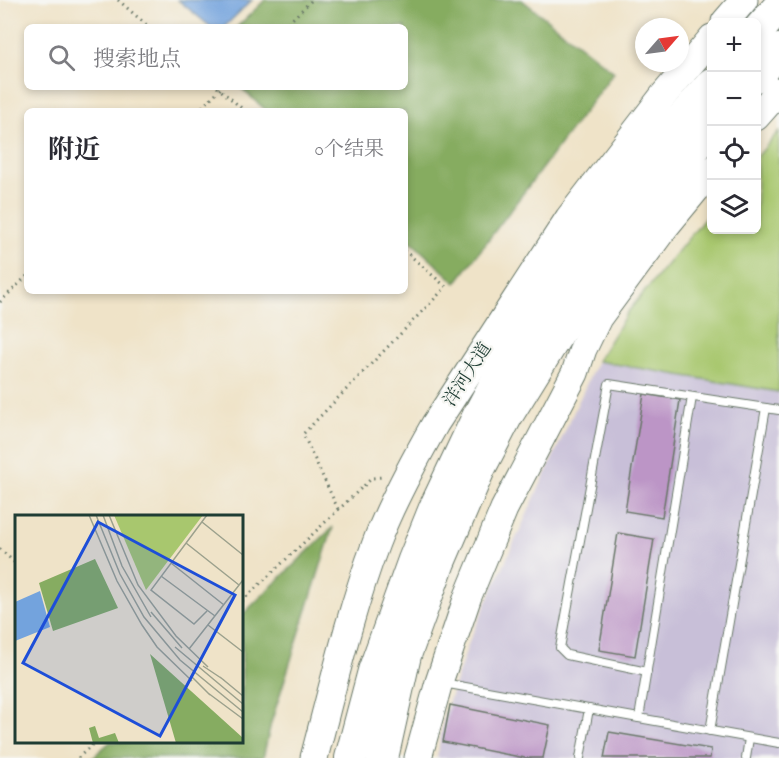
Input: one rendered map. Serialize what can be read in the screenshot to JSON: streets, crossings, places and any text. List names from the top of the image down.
{
  "streets": {
    "highway": ["洋河大道"]
  },
  "north": "top right",
  "page": {
    "map_buttons": ["+", "−"],
    "search": "搜索地点",
    "heading": ["附近", "0个结果"]
  }
}
